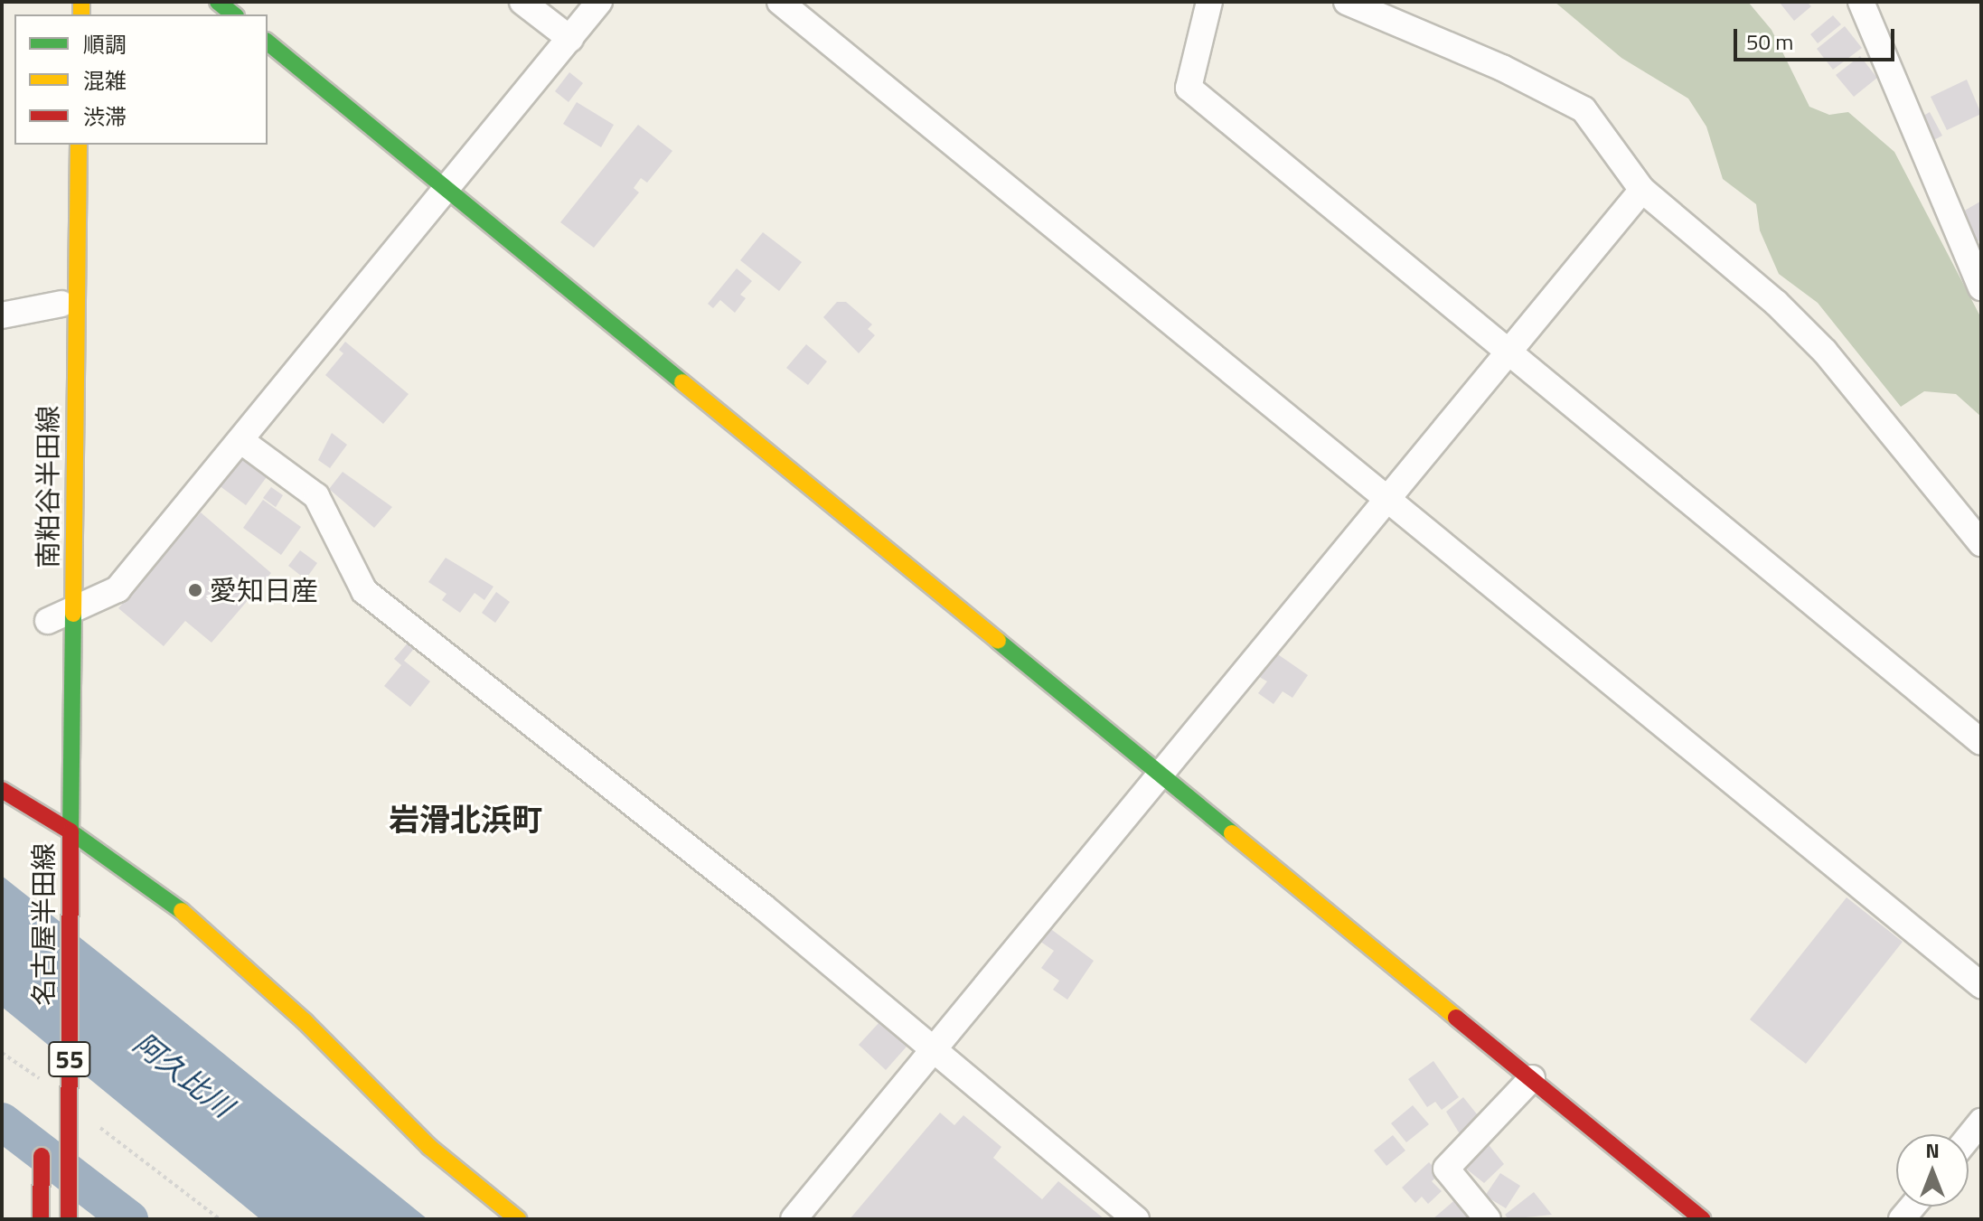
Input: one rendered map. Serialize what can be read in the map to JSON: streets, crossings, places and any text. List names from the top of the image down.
{
  "streets": {
    "street": ["南粕谷半田線", "名古屋半田線", "55"]
  },
  "crossings": [
    ["南粕谷半田線", "名古屋半田線"]
  ],
  "districts": ["岩滑北浜町"],
  "water": ["阿久比川"],
  "places": ["愛知日産"],
  "legend": ["順調", "混雑", "渋滞"],
  "scale_bar": "50 m",
  "north": "top"
}
